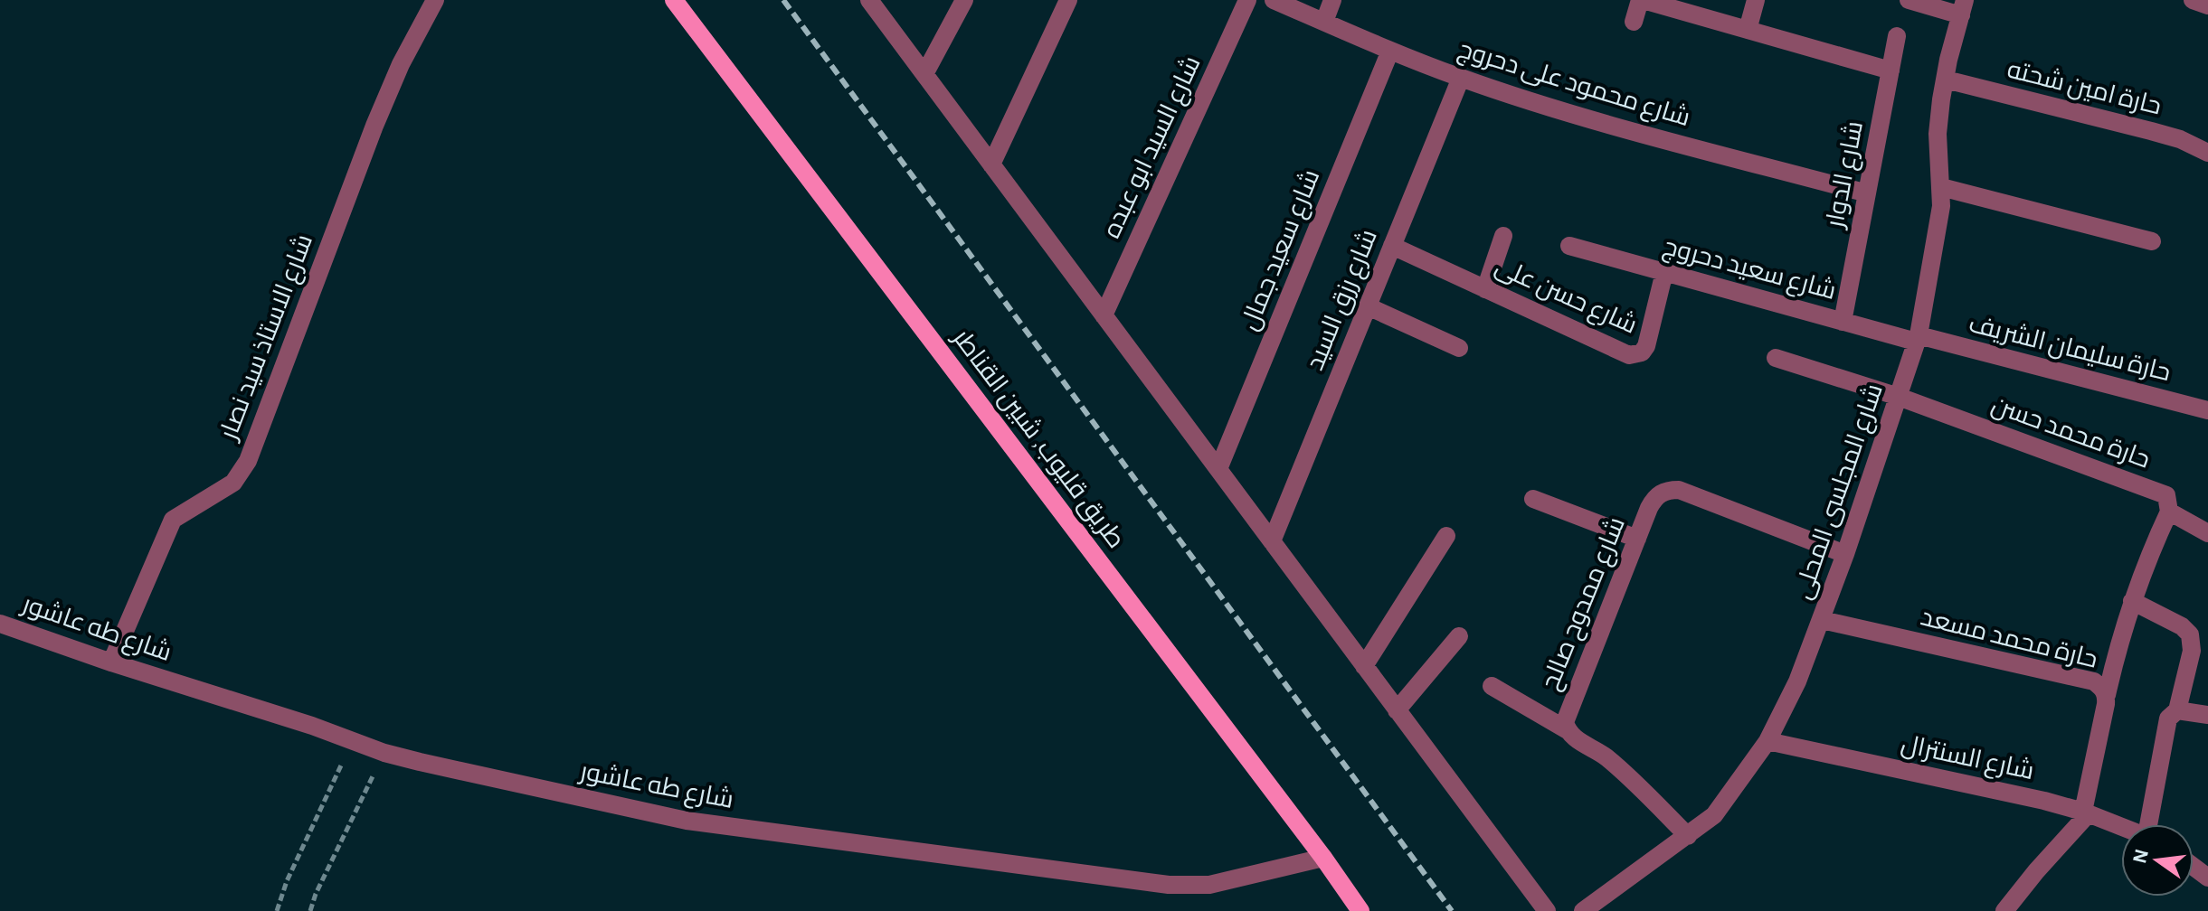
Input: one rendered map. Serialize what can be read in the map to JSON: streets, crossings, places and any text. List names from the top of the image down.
{
  "streets": {
    "main road": ["طريق قليوب, شبين القناطر"],
    "street": [
      "شارع محمود على دحروج",
      "حارة امين شحته",
      "شارع السيد ابو عبده",
      "شارع الدوار",
      "شارع سعيد جمال",
      "شارع سعيد دحروج",
      "شارع حسن على",
      "شارع رزق السيد",
      "شارع الاستاذ سيد نصار",
      "حارة سليمان الشريف",
      "حارة محمد حسن",
      "شارع المجلسى المحلى",
      "شارع ممدوح صالح",
      "شارع طه عاشور",
      "حارة محمد مسعد",
      "شارع السنترال"
    ]
  },
  "crossings": [
    ["شارع محمود على دحروج", "شارع الدوار"],
    ["شارع محمود على دحروج", "شارع سعيد جمال"],
    ["شارع محمود على دحروج", "شارع رزق السيد"],
    ["حارة امين شحته", "شارع المجلسى المحلى"],
    ["شارع الدوار", "شارع سعيد دحروج"],
    ["شارع سعيد دحروج", "شارع حسن على"],
    ["شارع سعيد دحروج", "حارة سليمان الشريف"],
    ["شارع سعيد دحروج", "شارع المجلسى المحلى"],
    ["شارع حسن على", "شارع رزق السيد"],
    ["شارع الاستاذ سيد نصار", "شارع طه عاشور"],
    ["حارة سليمان الشريف", "شارع المجلسى المحلى"],
    ["حارة محمد حسن", "شارع المجلسى المحلى"],
    ["طريق قليوب, شبين القناطر", "شارع طه عاشور"],
    ["شارع المجلسى المحلى", "شارع ممدوح صالح"],
    ["شارع المجلسى المحلى", "حارة محمد مسعد"],
    ["شارع المجلسى المحلى", "شارع السنترال"],
    ["حارة محمد مسعد", "شارع السنترال"]
  ],
  "north": "left"
}
